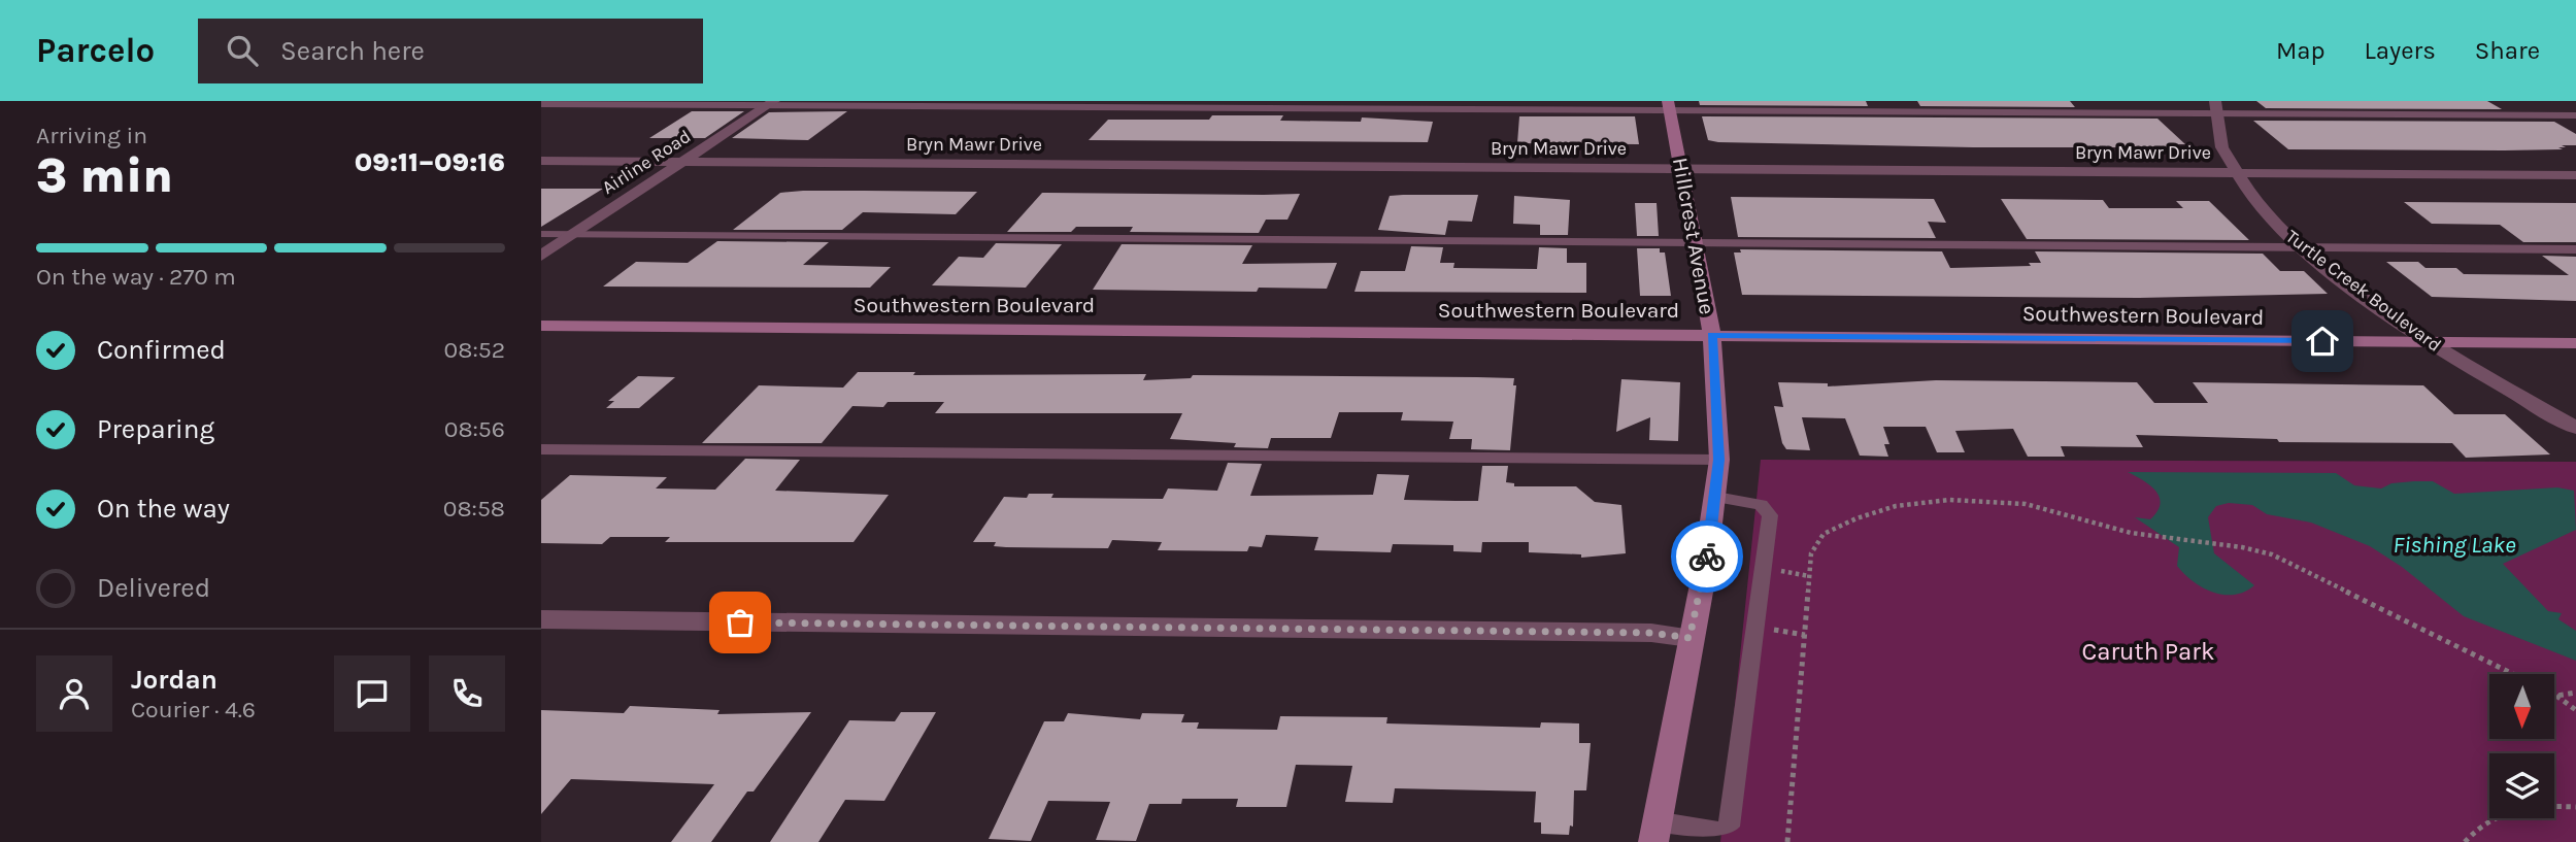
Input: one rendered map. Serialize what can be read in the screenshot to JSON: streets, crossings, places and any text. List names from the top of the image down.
{
  "streets": {
    "street": [
      "Bryn Mawr Drive",
      "Airline Road",
      "Hillcrest Avenue",
      "Turtle Creek Boulevard",
      "Southwestern Boulevard"
    ]
  },
  "crossings": [
    ["Bryn Mawr Drive", "Airline Road"],
    ["Bryn Mawr Drive", "Hillcrest Avenue"],
    ["Bryn Mawr Drive", "Turtle Creek Boulevard"],
    ["Hillcrest Avenue", "Southwestern Boulevard"],
    ["Turtle Creek Boulevard", "Southwestern Boulevard"]
  ],
  "water": ["Fishing Lake"],
  "parks": ["Caruth Park"],
  "north": "bottom",
  "page": {
    "header": "Parcelo",
    "search": "Search here",
    "nav": ["Map", "Layers", "Share"],
    "heading": ["3 min", "Arriving in", "09:11–09:16"],
    "panel": ["Jordan", "Courier · 4.6"],
    "bar": "On the way · 270 m",
    "list": [
      ["Confirmed", "08:52"],
      ["Preparing", "08:56"],
      ["On the way", "08:58"],
      "Delivered"
    ]
  }
}
